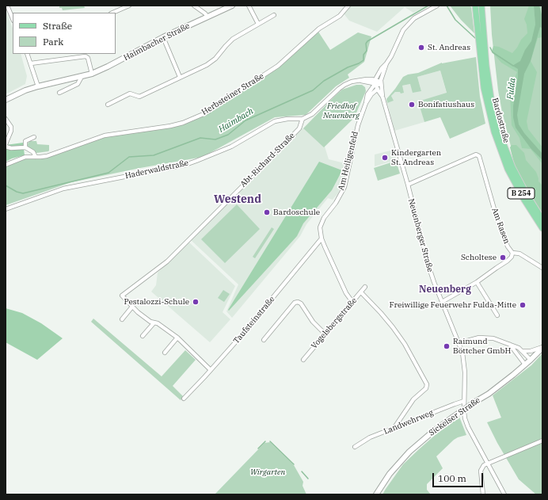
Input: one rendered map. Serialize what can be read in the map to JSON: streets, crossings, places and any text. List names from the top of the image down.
{
  "streets": {
    "main road": [
      "Haimbacher Straße",
      "Bardostraße",
      "B 254",
      "Sickelser Straße"
    ],
    "street": [
      "Herbsteiner Straße",
      "Abt-Richard-Straße",
      "Am Heiligenfeld",
      "Haderwaldstraße",
      "Am Rasen",
      "Neuenberger Straße",
      "Taufsteinstraße",
      "Vogelsbergstraße",
      "Landwehrweg"
    ]
  },
  "crossings": [
    ["Abt-Richard-Straße", "Haderwaldstraße"],
    ["Am Heiligenfeld", "Neuenberger Straße"],
    ["Am Heiligenfeld", "Taufsteinstraße"],
    ["Am Heiligenfeld", "Vogelsbergstraße"],
    ["Am Rasen", "Neuenberger Straße"],
    ["Neuenberger Straße", "Landwehrweg"]
  ],
  "districts": ["Westend", "Neuenberg"],
  "water": ["Fulda", "Haimbach"],
  "parks": ["Friedhof Neuenberg", "Wirgarten"],
  "places": [
    "St. Andreas",
    "Bonifatiushaus",
    "Kindergarten St. Andreas",
    "Bardoschule",
    "Scholtese",
    "Pestalozzi-Schule",
    "Freiwillige Feuerwehr Fulda-Mitte",
    "Raimund Böttcher GmbH"
  ],
  "legend": ["Straße", "Park"],
  "scale_bar": "100 m"
}
